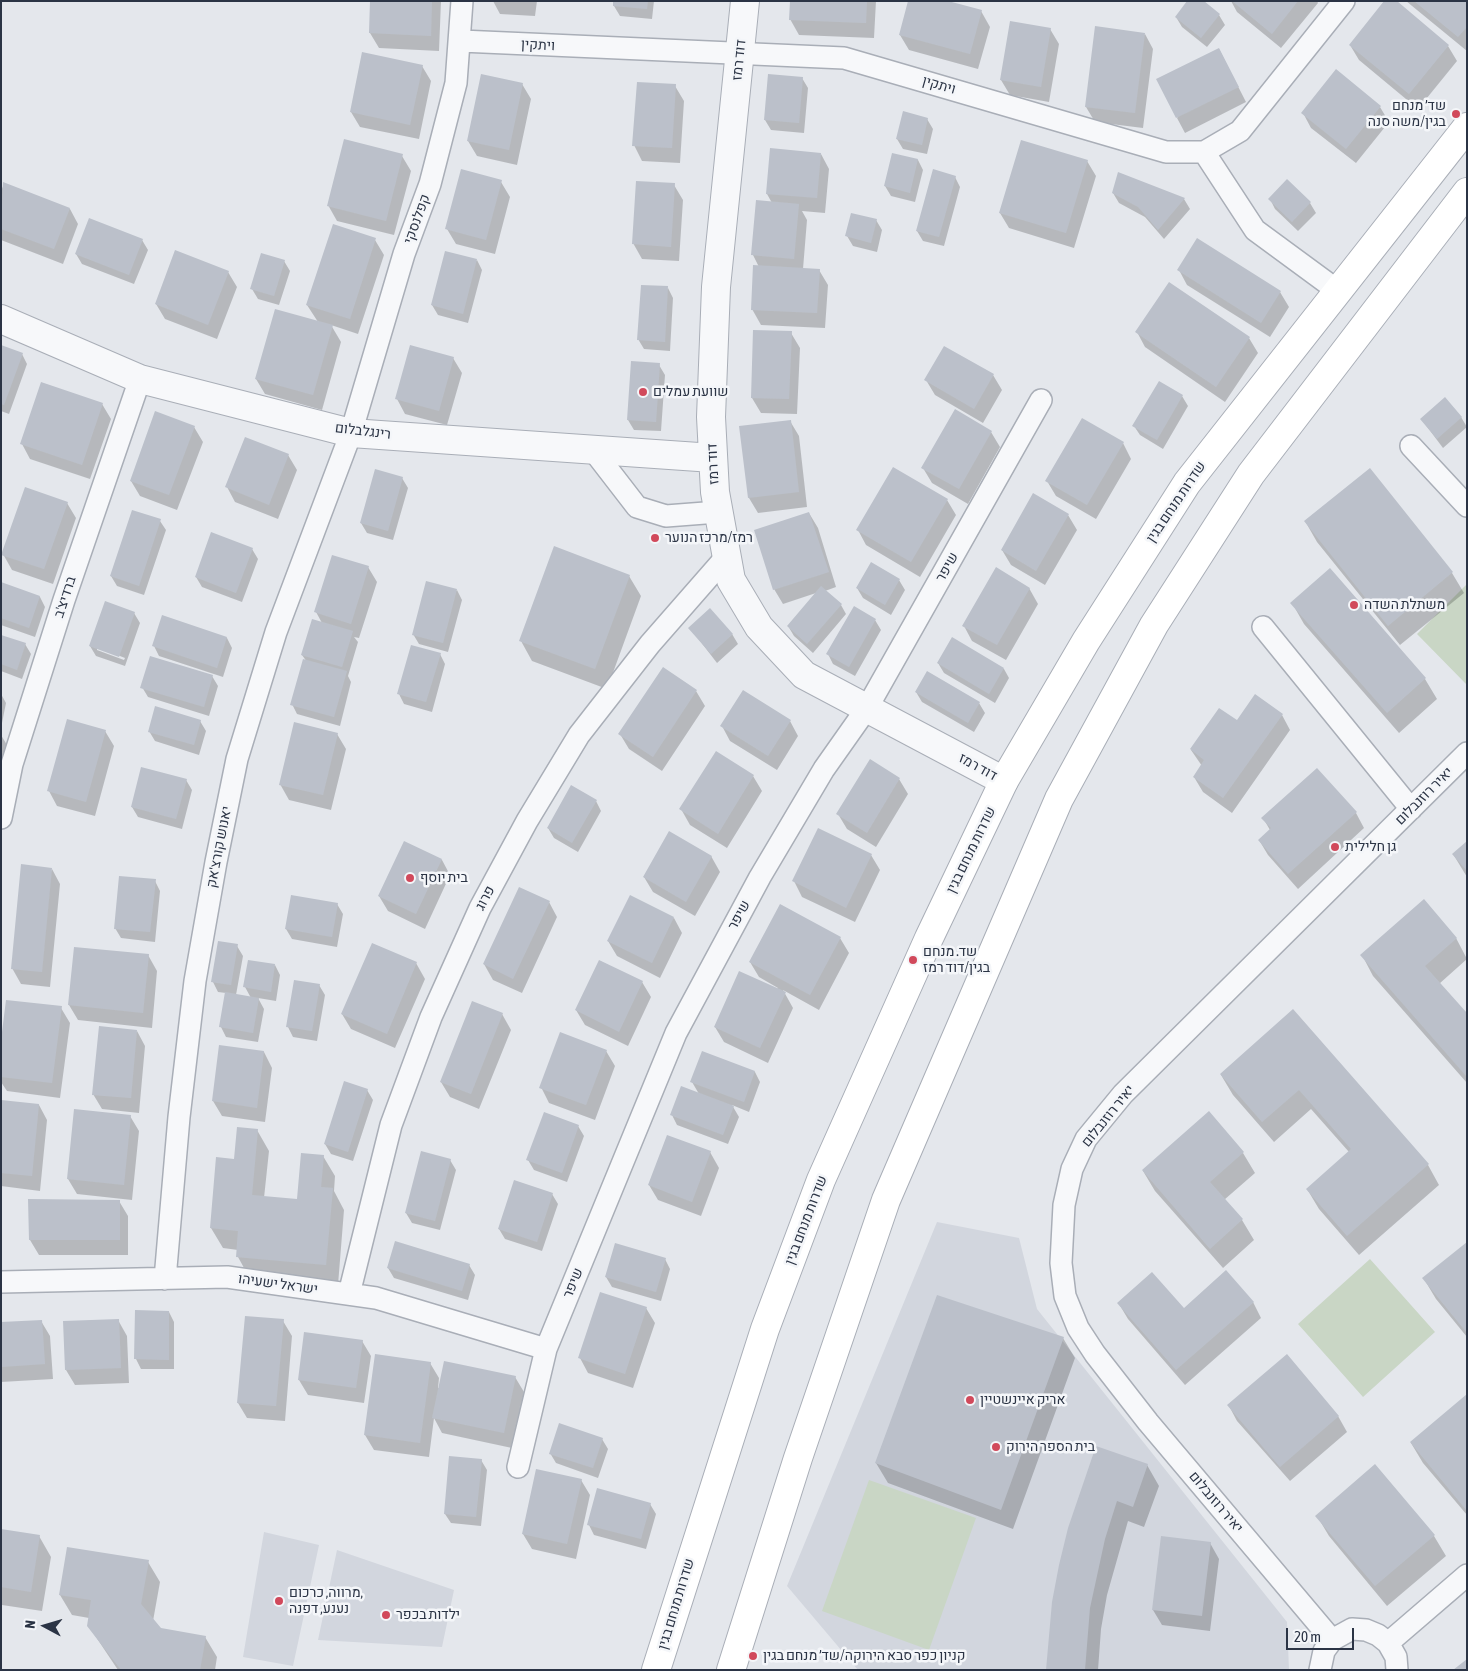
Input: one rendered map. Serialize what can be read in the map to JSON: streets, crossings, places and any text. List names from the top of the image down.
{
  "streets": {
    "main road": ["שדרות מנחם בגין"],
    "street": [
      "ויתקין",
      "דוד רמז",
      "קפלנסקי",
      "רינגלבלום",
      "שיפר",
      "ברדיצ'ב",
      "יאיר רוזנבלום",
      "יאנוש קורצ'אק",
      "פרוג",
      "ישראל ישעיהו"
    ]
  },
  "crossings": [
    ["ויתקין", "דוד רמז"],
    ["ויתקין", "קפלנסקי"],
    ["דוד רמז", "רינגלבלום"],
    ["דוד רמז", "שדרות מנחם בגין"],
    ["דוד רמז", "שיפר"],
    ["דוד רמז", "פרוג"],
    ["קפלנסקי", "רינגלבלום"],
    ["קפלנסקי", "יאנוש קורצ'אק"],
    ["רינגלבלום", "ברדיצ'ב"],
    ["רינגלבלום", "יאנוש קורצ'אק"],
    ["שיפר", "ישראל ישעיהו"],
    ["יאנוש קורצ'אק", "ישראל ישעיהו"],
    ["פרוג", "ישראל ישעיהו"]
  ],
  "places": [
    "שד׳ מנחם בגין/משה סנה",
    "שוועת עמלים",
    "רמז/מרכז הנוער",
    "משתלת השדה",
    "גן חלילית",
    "בית יוסף",
    "שד. מנחם בגין/דוד רמז",
    "אריק איינשטיין",
    "בית הספר הירוק",
    "מרווה, כרכום, נענע, דפנה",
    "ילדות בכפר",
    "קניון כפר סבא הירוקה/שד׳ מנחם בגין"
  ],
  "scale_bar": "20 m",
  "north": "left"
}
